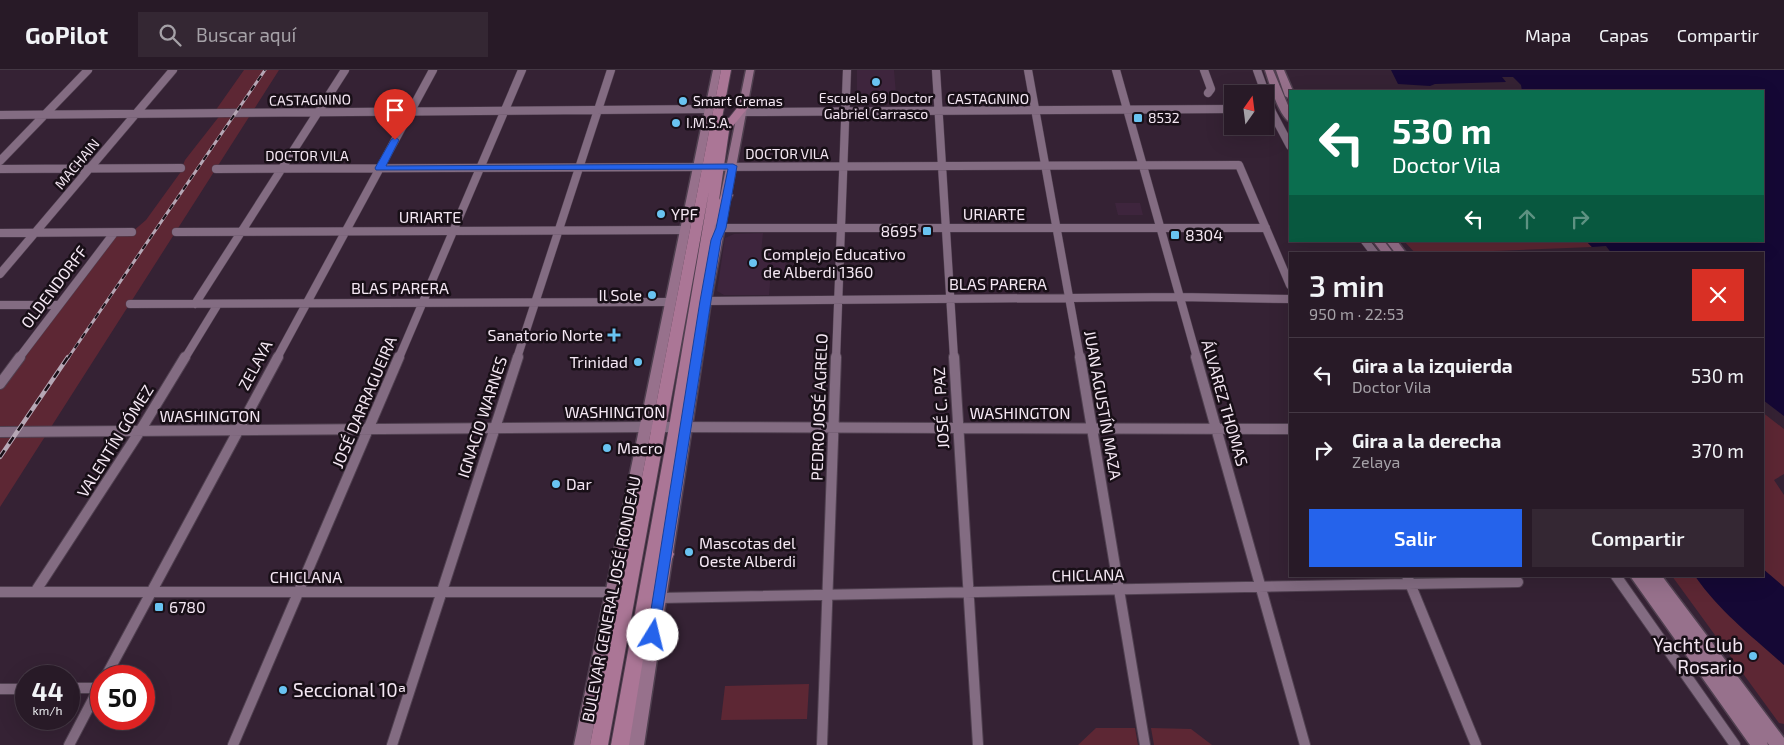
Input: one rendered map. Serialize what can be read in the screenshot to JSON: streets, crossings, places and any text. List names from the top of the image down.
{
  "streets": {
    "main road": ["BULEVAR GENERAL JOSÉ RONDEAU"],
    "street": [
      "CASTAGNINO",
      "DOCTOR VILA",
      "MACHAIN",
      "URIARTE",
      "BLAS PARERA",
      "OLDENDORFF",
      "ZELAYA",
      "JOSÉ DARRAGUEIRA",
      "ÁLVAREZ THOMAS",
      "JUAN AGUSTÍN MAZA",
      "PEDRO JOSÉ AGRELO",
      "JOSÉ C. PAZ",
      "WASHINGTON",
      "IGNACIO WARNES",
      "VALENTÍN GÓMEZ",
      "CHICLANA"
    ]
  },
  "crossings": [
    ["CASTAGNINO", "MACHAIN"],
    ["CASTAGNINO", "ZELAYA"],
    ["CASTAGNINO", "JOSÉ DARRAGUEIRA"],
    ["CASTAGNINO", "ÁLVAREZ THOMAS"],
    ["CASTAGNINO", "JUAN AGUSTÍN MAZA"],
    ["CASTAGNINO", "PEDRO JOSÉ AGRELO"],
    ["CASTAGNINO", "JOSÉ C. PAZ"],
    ["CASTAGNINO", "IGNACIO WARNES"],
    ["CASTAGNINO", "BULEVAR GENERAL JOSÉ RONDEAU"],
    ["DOCTOR VILA", "ZELAYA"],
    ["DOCTOR VILA", "JOSÉ DARRAGUEIRA"],
    ["DOCTOR VILA", "ÁLVAREZ THOMAS"],
    ["DOCTOR VILA", "JUAN AGUSTÍN MAZA"],
    ["DOCTOR VILA", "PEDRO JOSÉ AGRELO"],
    ["DOCTOR VILA", "JOSÉ C. PAZ"],
    ["DOCTOR VILA", "IGNACIO WARNES"],
    ["DOCTOR VILA", "BULEVAR GENERAL JOSÉ RONDEAU"],
    ["URIARTE", "ZELAYA"],
    ["URIARTE", "JOSÉ DARRAGUEIRA"],
    ["URIARTE", "ÁLVAREZ THOMAS"],
    ["URIARTE", "JUAN AGUSTÍN MAZA"],
    ["URIARTE", "PEDRO JOSÉ AGRELO"],
    ["URIARTE", "JOSÉ C. PAZ"],
    ["URIARTE", "IGNACIO WARNES"],
    ["URIARTE", "BULEVAR GENERAL JOSÉ RONDEAU"],
    ["BLAS PARERA", "ZELAYA"],
    ["BLAS PARERA", "JOSÉ DARRAGUEIRA"],
    ["BLAS PARERA", "ÁLVAREZ THOMAS"],
    ["BLAS PARERA", "JUAN AGUSTÍN MAZA"],
    ["BLAS PARERA", "PEDRO JOSÉ AGRELO"],
    ["BLAS PARERA", "JOSÉ C. PAZ"],
    ["BLAS PARERA", "IGNACIO WARNES"],
    ["BLAS PARERA", "VALENTÍN GÓMEZ"],
    ["BLAS PARERA", "BULEVAR GENERAL JOSÉ RONDEAU"],
    ["ZELAYA", "WASHINGTON"],
    ["ZELAYA", "CHICLANA"],
    ["JOSÉ DARRAGUEIRA", "WASHINGTON"],
    ["JOSÉ DARRAGUEIRA", "CHICLANA"],
    ["ÁLVAREZ THOMAS", "WASHINGTON"],
    ["ÁLVAREZ THOMAS", "CHICLANA"],
    ["JUAN AGUSTÍN MAZA", "WASHINGTON"],
    ["JUAN AGUSTÍN MAZA", "CHICLANA"],
    ["PEDRO JOSÉ AGRELO", "WASHINGTON"],
    ["PEDRO JOSÉ AGRELO", "CHICLANA"],
    ["JOSÉ C. PAZ", "WASHINGTON"],
    ["JOSÉ C. PAZ", "CHICLANA"],
    ["WASHINGTON", "IGNACIO WARNES"],
    ["WASHINGTON", "VALENTÍN GÓMEZ"],
    ["WASHINGTON", "BULEVAR GENERAL JOSÉ RONDEAU"],
    ["IGNACIO WARNES", "CHICLANA"],
    ["VALENTÍN GÓMEZ", "CHICLANA"],
    ["CHICLANA", "BULEVAR GENERAL JOSÉ RONDEAU"]
  ],
  "places": {
    "other": [
      "Escuela 69 Doctor Gabriel Carrasco",
      "Smart Cremas",
      "I.M.S.A.",
      "YPF",
      "Complejo Educativo de Alberdi 1360",
      "Il Sole",
      "Trinidad",
      "Macro",
      "Dar",
      "Mascotas del Oeste Alberdi",
      "Yacht Club Rosario",
      "Seccional 10ª"
    ],
    "transit": [
      "8532",
      "8695",
      "8304",
      "6780"
    ],
    "health": ["Sanatorio Norte"]
  },
  "north": "top",
  "page": {
    "header": "GoPilot",
    "search": "Buscar aquí",
    "nav": ["Mapa", "Capas", "Compartir"],
    "turn": ["530 m", "Doctor Vila"],
    "heading": ["3 min", "950 m · 22:53"],
    "list": [
      {
        "name": "Gira a la izquierda",
        "note": "Doctor Vila",
        "value": "530 m"
      },
      {
        "name": "Gira a la derecha",
        "note": "Zelaya",
        "value": "370 m"
      }
    ],
    "buttons": ["Salir", "Compartir"],
    "speed": "44 km/h",
    "limit": "50"
  }
}
